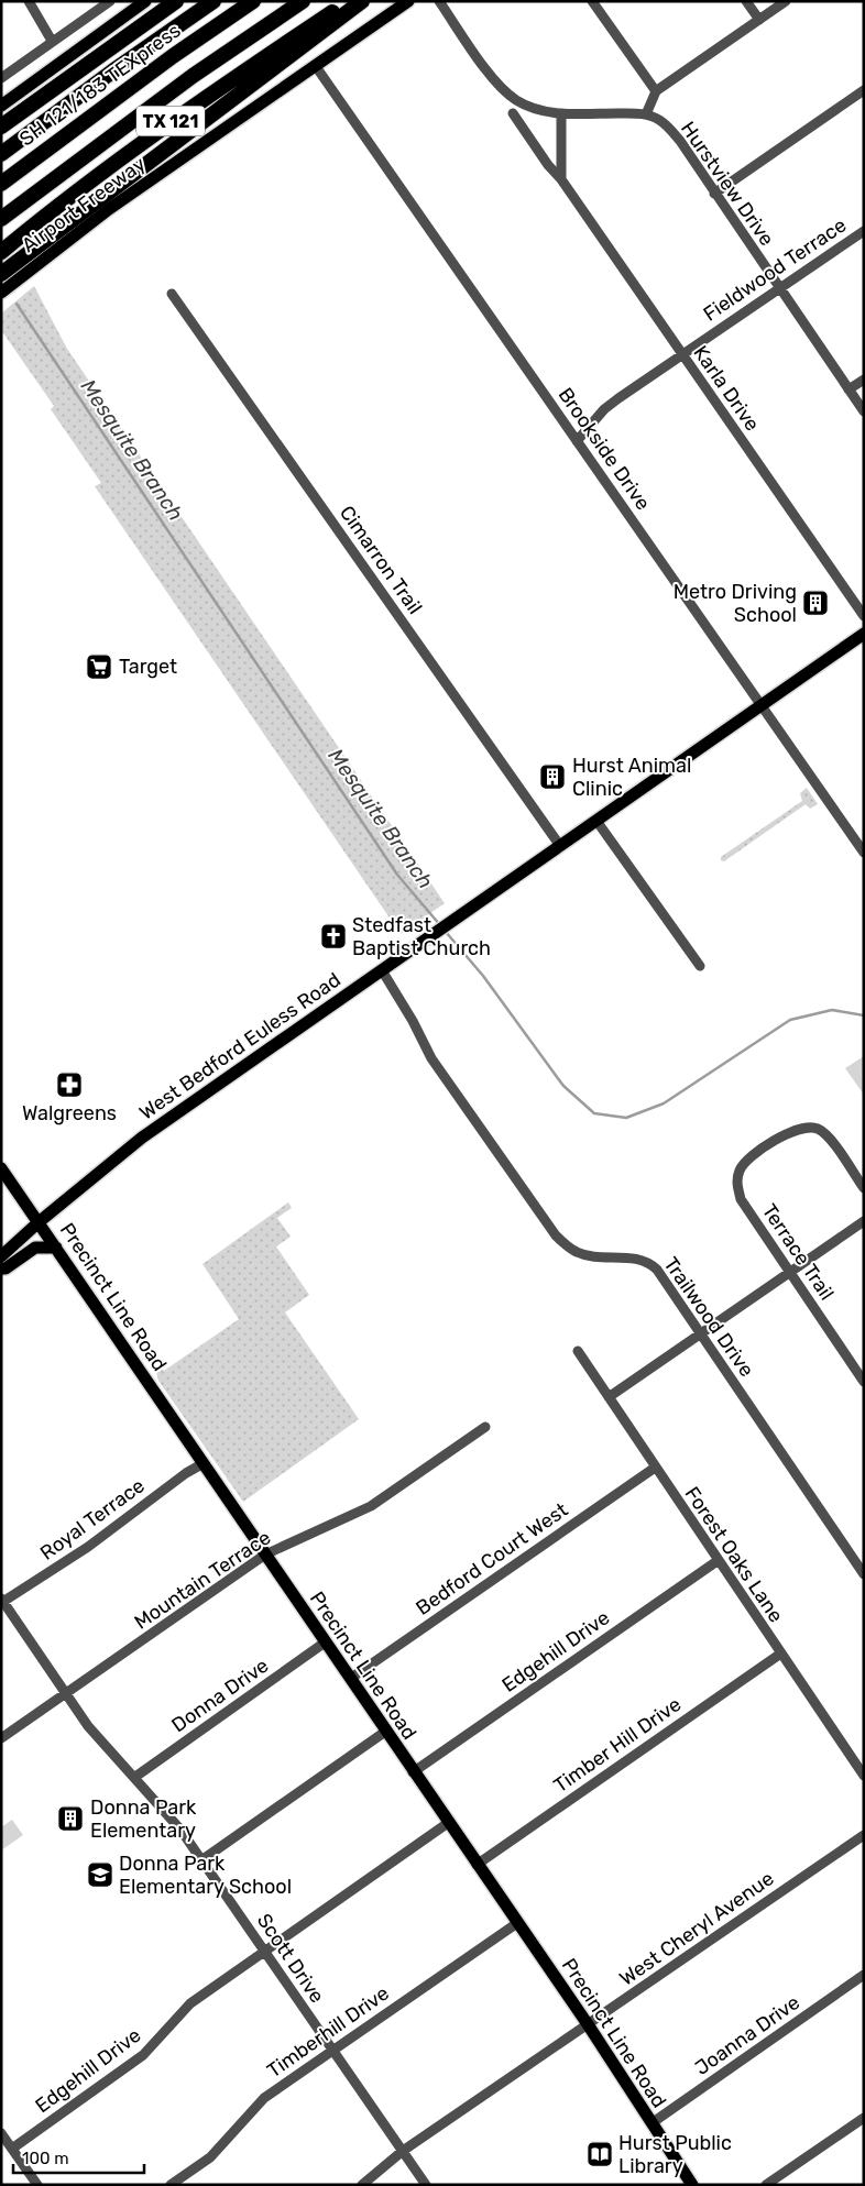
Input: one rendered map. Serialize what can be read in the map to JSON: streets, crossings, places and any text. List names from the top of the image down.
{
  "streets": {
    "highway": ["SH 121/183 TEXpress", "TX 121", "Airport Freeway"],
    "main road": ["West Bedford Euless Road", "Precinct Line Road"],
    "street": [
      "Hurstview Drive",
      "Fieldwood Terrace",
      "Karla Drive",
      "Brookside Drive",
      "Cimarron Trail",
      "Terrace Trail",
      "Trailwood Drive",
      "Royal Terrace",
      "Forest Oaks Lane",
      "Bedford Court West",
      "Mountain Terrace",
      "Edgehill Drive",
      "Donna Drive",
      "Timber Hill Drive",
      "West Cheryl Avenue",
      "Scott Drive",
      "Timberhill Drive",
      "Joanna Drive"
    ]
  },
  "crossings": [
    ["Hurstview Drive", "Fieldwood Terrace"],
    ["Airport Freeway", "Brookside Drive"],
    ["Fieldwood Terrace", "Karla Drive"],
    ["Fieldwood Terrace", "Brookside Drive"],
    ["Brookside Drive", "West Bedford Euless Road"],
    ["Cimarron Trail", "West Bedford Euless Road"],
    ["West Bedford Euless Road", "Precinct Line Road"],
    ["West Bedford Euless Road", "Trailwood Drive"],
    ["Precinct Line Road", "Royal Terrace"],
    ["Precinct Line Road", "Bedford Court West"],
    ["Precinct Line Road", "Mountain Terrace"],
    ["Precinct Line Road", "Edgehill Drive"],
    ["Precinct Line Road", "Donna Drive"],
    ["Precinct Line Road", "Timber Hill Drive"],
    ["Precinct Line Road", "West Cheryl Avenue"],
    ["Precinct Line Road", "Timberhill Drive"],
    ["Precinct Line Road", "Joanna Drive"],
    ["Royal Terrace", "Scott Drive"],
    ["Forest Oaks Lane", "Bedford Court West"],
    ["Forest Oaks Lane", "Edgehill Drive"],
    ["Forest Oaks Lane", "Timber Hill Drive"],
    ["Mountain Terrace", "Scott Drive"],
    ["Edgehill Drive", "Scott Drive"],
    ["Donna Drive", "Scott Drive"],
    ["West Cheryl Avenue", "Scott Drive"],
    ["Scott Drive", "Timberhill Drive"]
  ],
  "water": ["Mesquite Branch"],
  "places": {
    "building": ["Metro Driving School", "Hurst Animal Clinic", "Donna Park Elementary"],
    "supermarket": ["Target"],
    "church": ["Stedfast Baptist Church"],
    "pharmacy": ["Walgreens"],
    "school or university": ["Donna Park Elementary School"],
    "library": ["Hurst Public Library"]
  },
  "scale_bar": "100 m"
}
